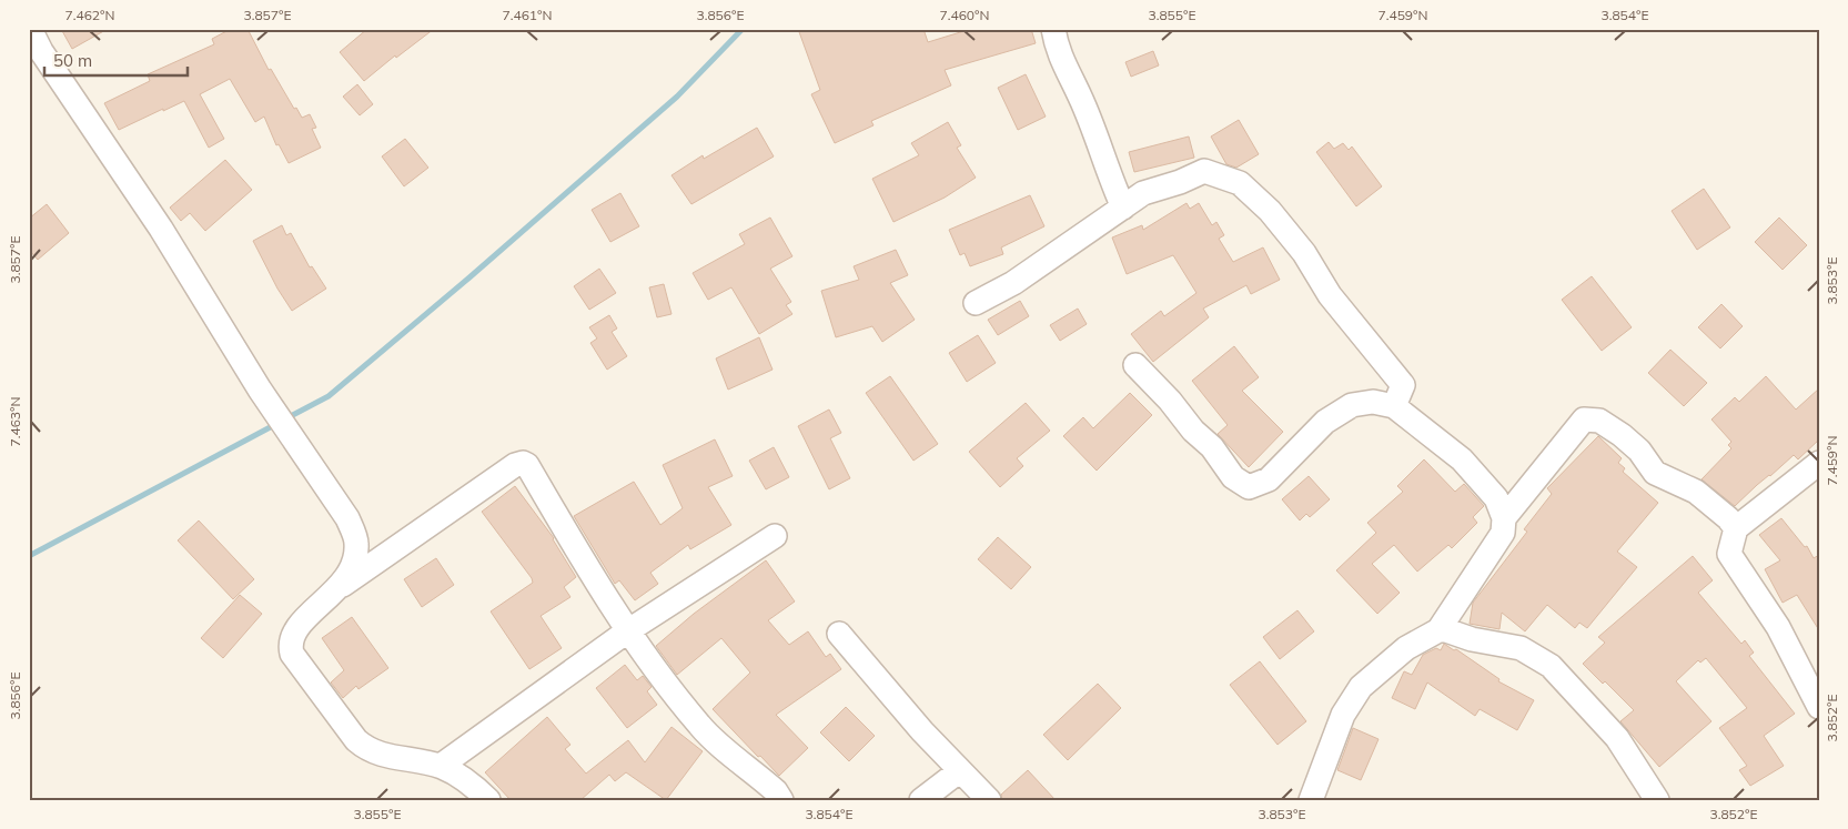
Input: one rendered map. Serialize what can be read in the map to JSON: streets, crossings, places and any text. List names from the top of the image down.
{
  "scale_bar": "50 m",
  "coordinates": [
    "7.462°N",
    "3.857°E",
    "7.461°N",
    "3.856°E",
    "7.460°N",
    "3.855°E",
    "7.459°N",
    "3.854°E",
    "3.853°E",
    "7.463°N",
    "3.852°E"
  ]
}
